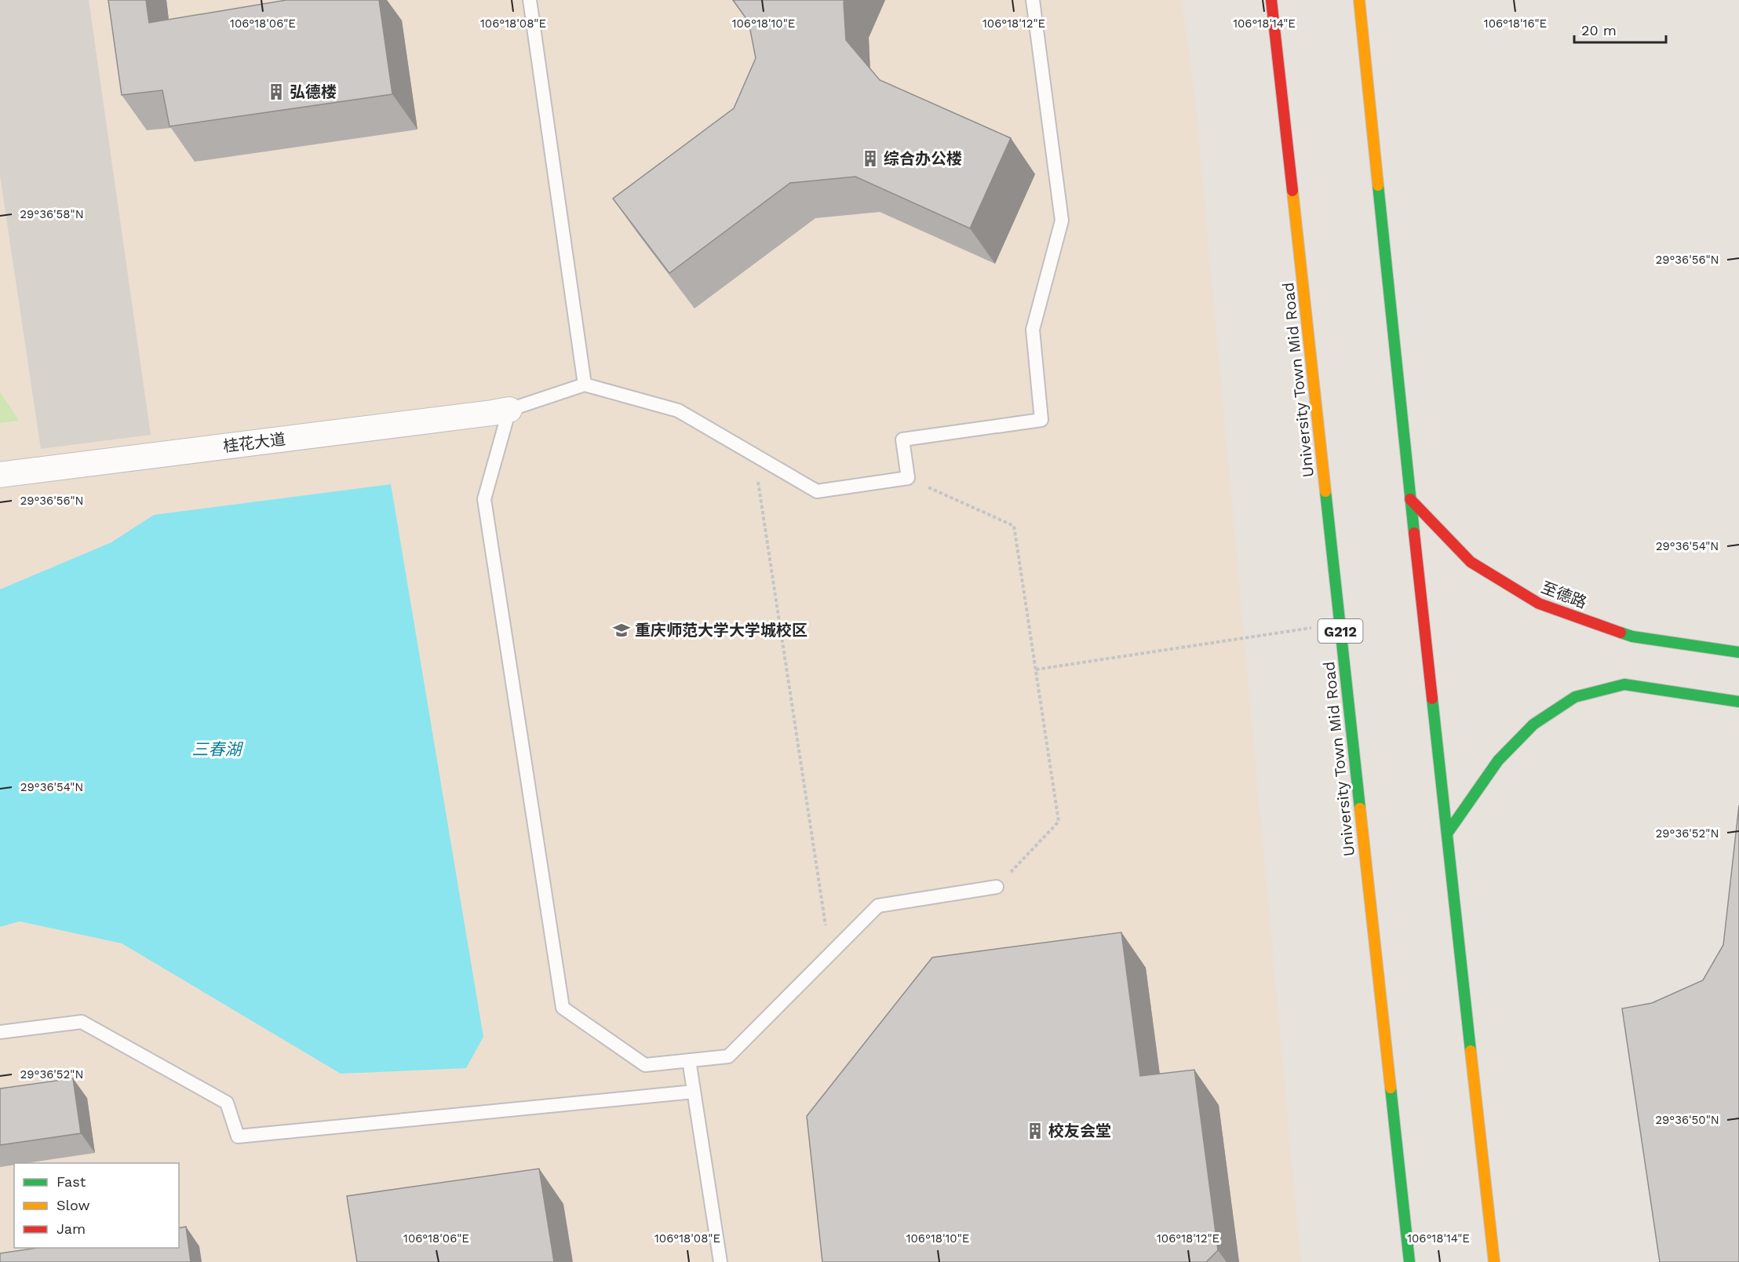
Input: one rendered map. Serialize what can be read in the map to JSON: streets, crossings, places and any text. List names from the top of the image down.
{
  "streets": {
    "main road": ["University Town Mid Road", "至德路", "G212"],
    "street": ["桂花大道"]
  },
  "water": ["三春湖"],
  "places": {
    "building": ["弘德楼", "综合办公楼", "校友会堂"],
    "school or university": ["重庆师范大学大学城校区"]
  },
  "legend": ["Fast", "Slow", "Jam"],
  "scale_bar": "20 m",
  "coordinates": [
    "106°18'06\"E",
    "106°18'08\"E",
    "106°18'10\"E",
    "106°18'12\"E",
    "106°18'14\"E",
    "106°18'16\"E",
    "29°36'58\"N",
    "29°36'56\"N",
    "29°36'54\"N",
    "29°36'52\"N",
    "29°36'50\"N"
  ]
}
